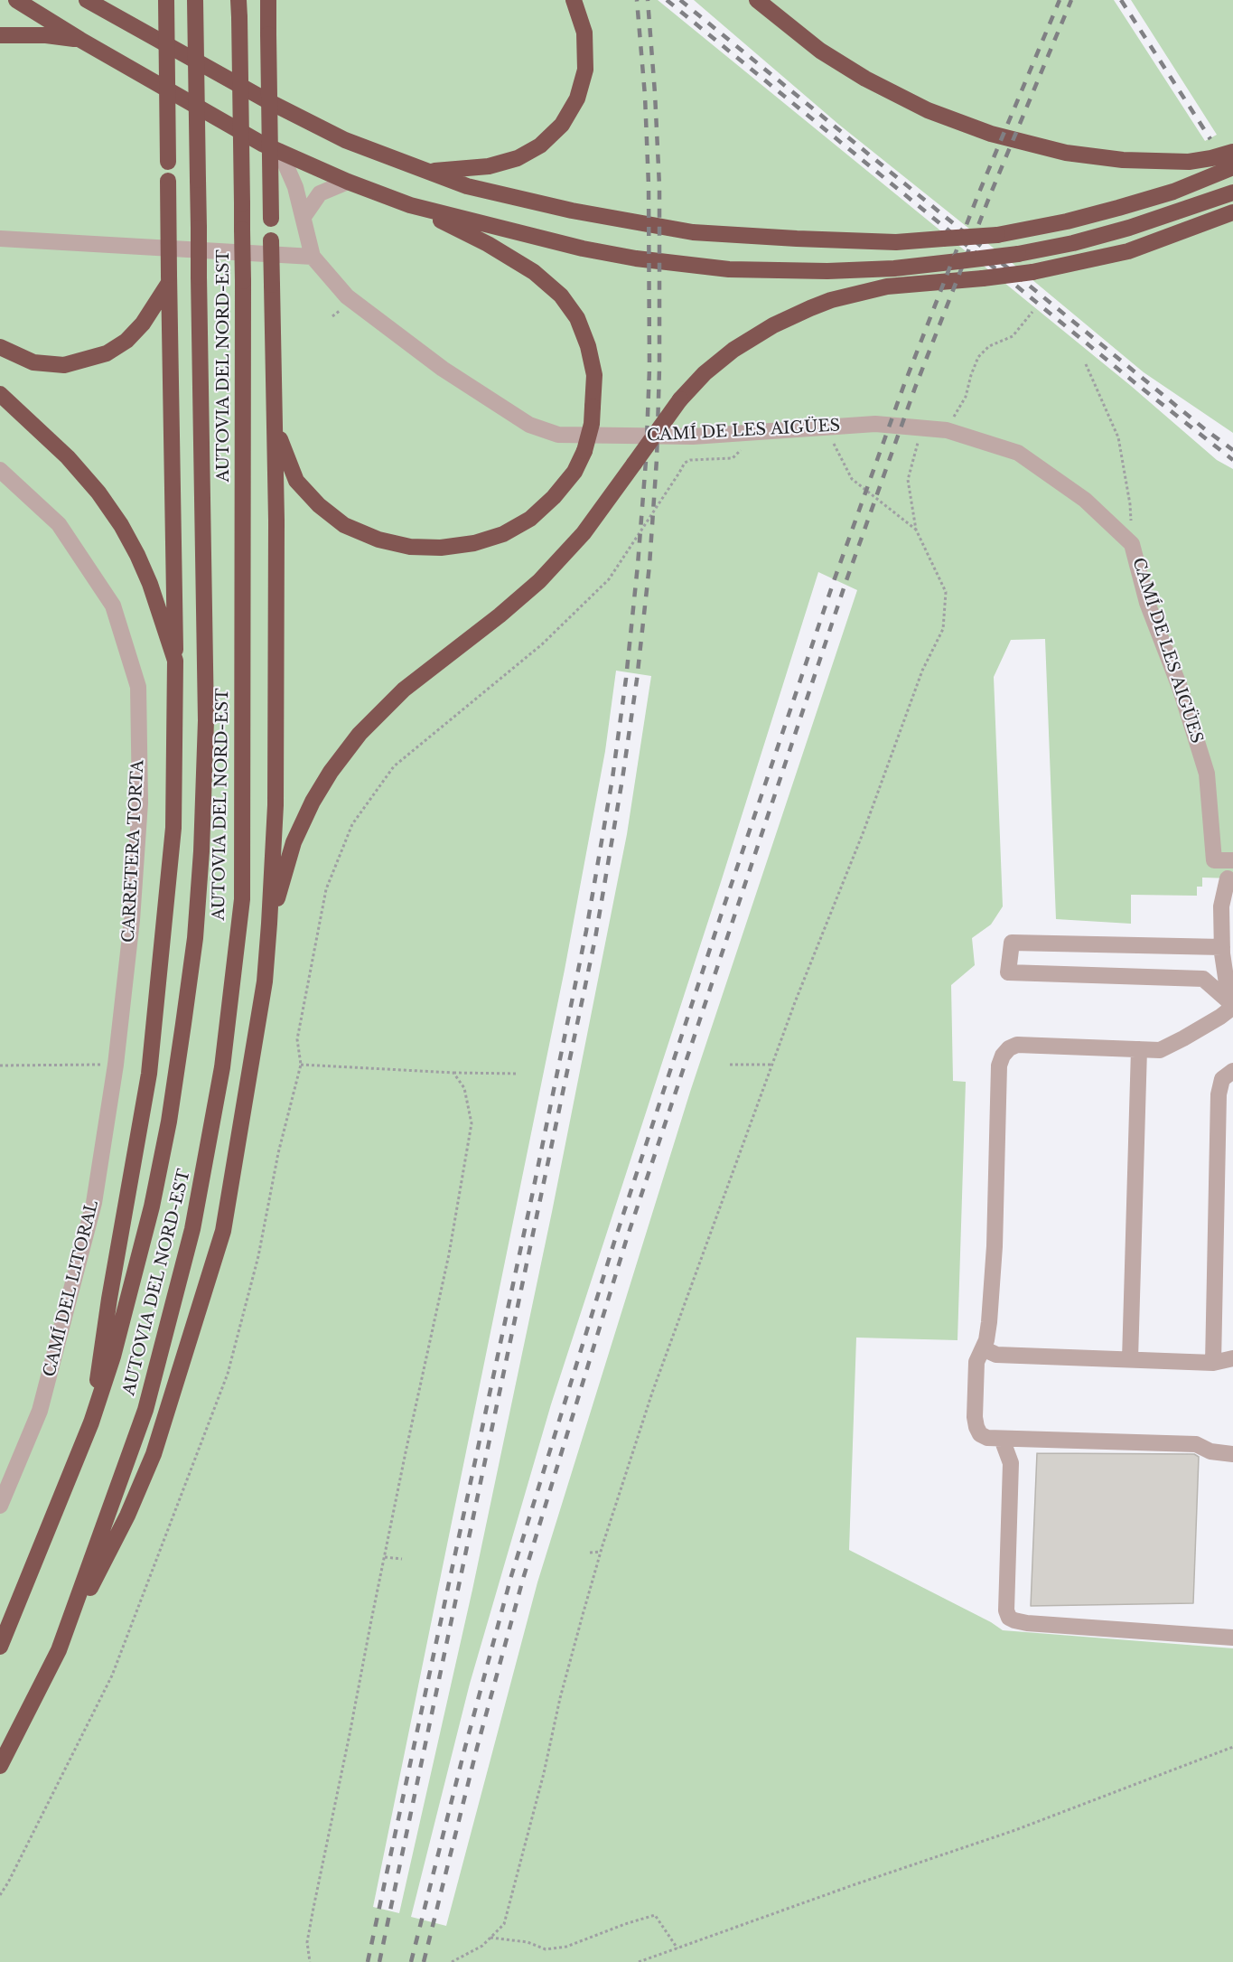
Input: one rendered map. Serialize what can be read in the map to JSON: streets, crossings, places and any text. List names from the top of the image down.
{
  "streets": {
    "highway": ["AUTOVIA DEL NORD-EST"],
    "street": ["CAMÍ DE LES AIGÜES", "CARRETERA TORTA", "CAMÍ DEL LITORAL"]
  },
  "crossings": [
    ["CARRETERA TORTA", "CAMÍ DEL LITORAL"]
  ]
}
